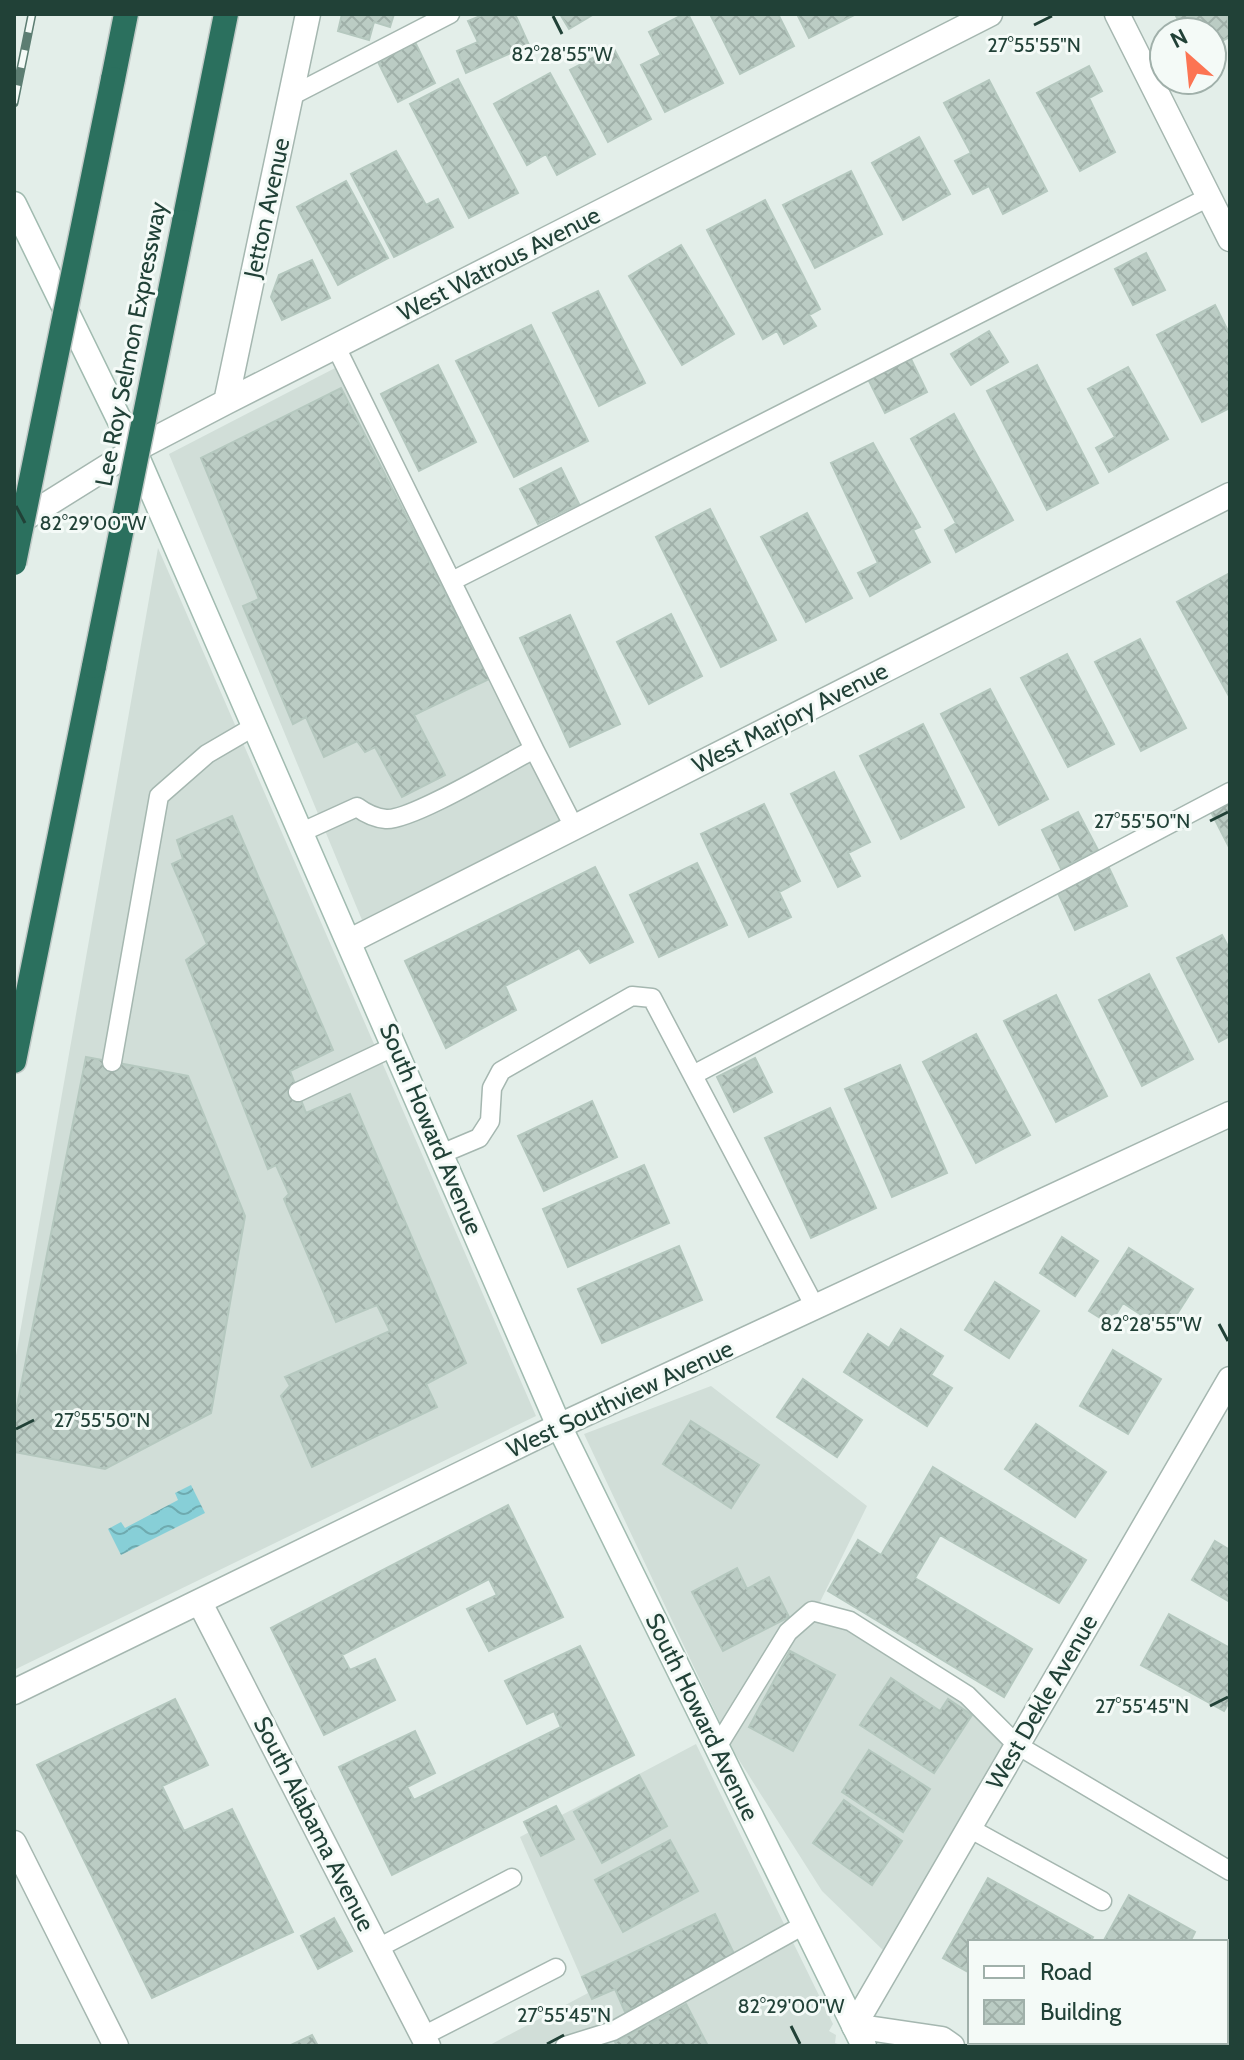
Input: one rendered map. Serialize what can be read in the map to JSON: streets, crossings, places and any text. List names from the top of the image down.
{
  "streets": {
    "highway": ["Lee Roy Selmon Expressway"],
    "street": [
      "Jetton Avenue",
      "West Watrous Avenue",
      "West Marjory Avenue",
      "South Howard Avenue",
      "West Southview Avenue",
      "West Dekle Avenue",
      "South Alabama Avenue"
    ]
  },
  "crossings": [
    ["Jetton Avenue", "West Watrous Avenue"],
    ["West Watrous Avenue", "South Howard Avenue"],
    ["West Marjory Avenue", "South Howard Avenue"],
    ["South Howard Avenue", "West Southview Avenue"],
    ["South Howard Avenue", "West Dekle Avenue"],
    ["West Southview Avenue", "South Alabama Avenue"]
  ],
  "legend": ["Road", "Building"],
  "north": "top left",
  "coordinates": [
    "27°55'55\"N",
    "82°28'55\"W",
    "82°29'00\"W",
    "27°55'50\"N",
    "27°55'45\"N"
  ]
}
